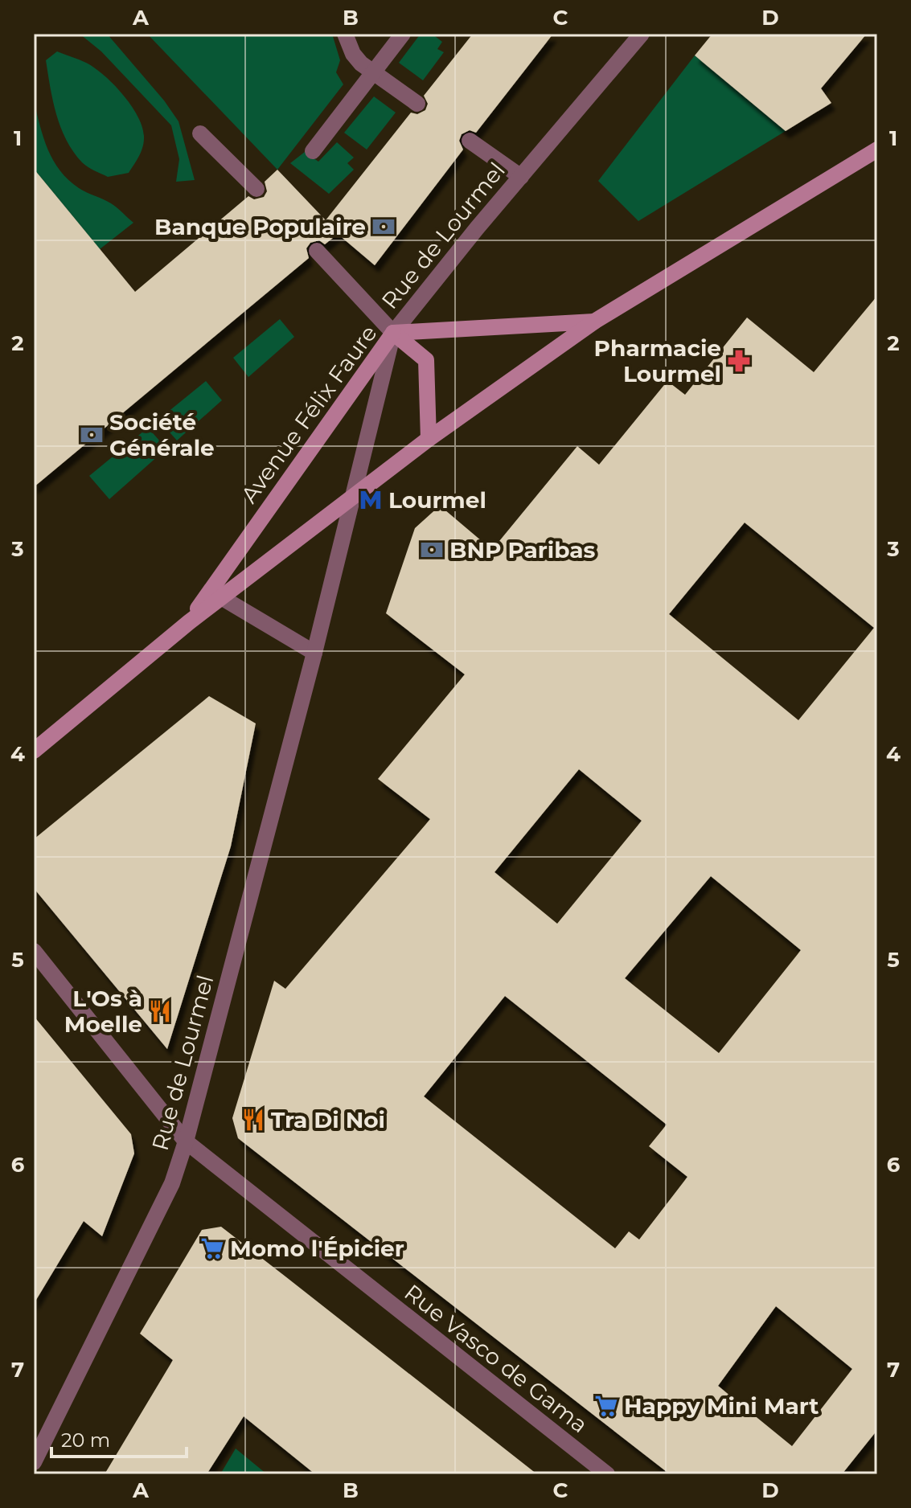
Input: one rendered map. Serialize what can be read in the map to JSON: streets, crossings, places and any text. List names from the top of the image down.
{
  "streets": {
    "street": ["Rue de Lourmel", "Avenue Félix Faure", "Rue Vasco de Gama"]
  },
  "crossings": [
    ["Rue de Lourmel", "Avenue Félix Faure"],
    ["Rue de Lourmel", "Rue Vasco de Gama"]
  ],
  "places": {
    "bank": ["Banque Populaire", "Société Générale", "BNP Paribas"],
    "pharmacy": ["Pharmacie Lourmel"],
    "metro station": ["Lourmel"],
    "restaurant": ["L'Os à Moelle", "Tra Di Noi"],
    "supermarket": ["Momo l'Épicier", "Happy Mini Mart"]
  },
  "scale_bar": "20 m",
  "grid": {
    "columns": [
      "A",
      "B",
      "C",
      "D"
    ],
    "rows": [
      "1",
      "2",
      "3",
      "4",
      "5",
      "6",
      "7"
    ]
  }
}
